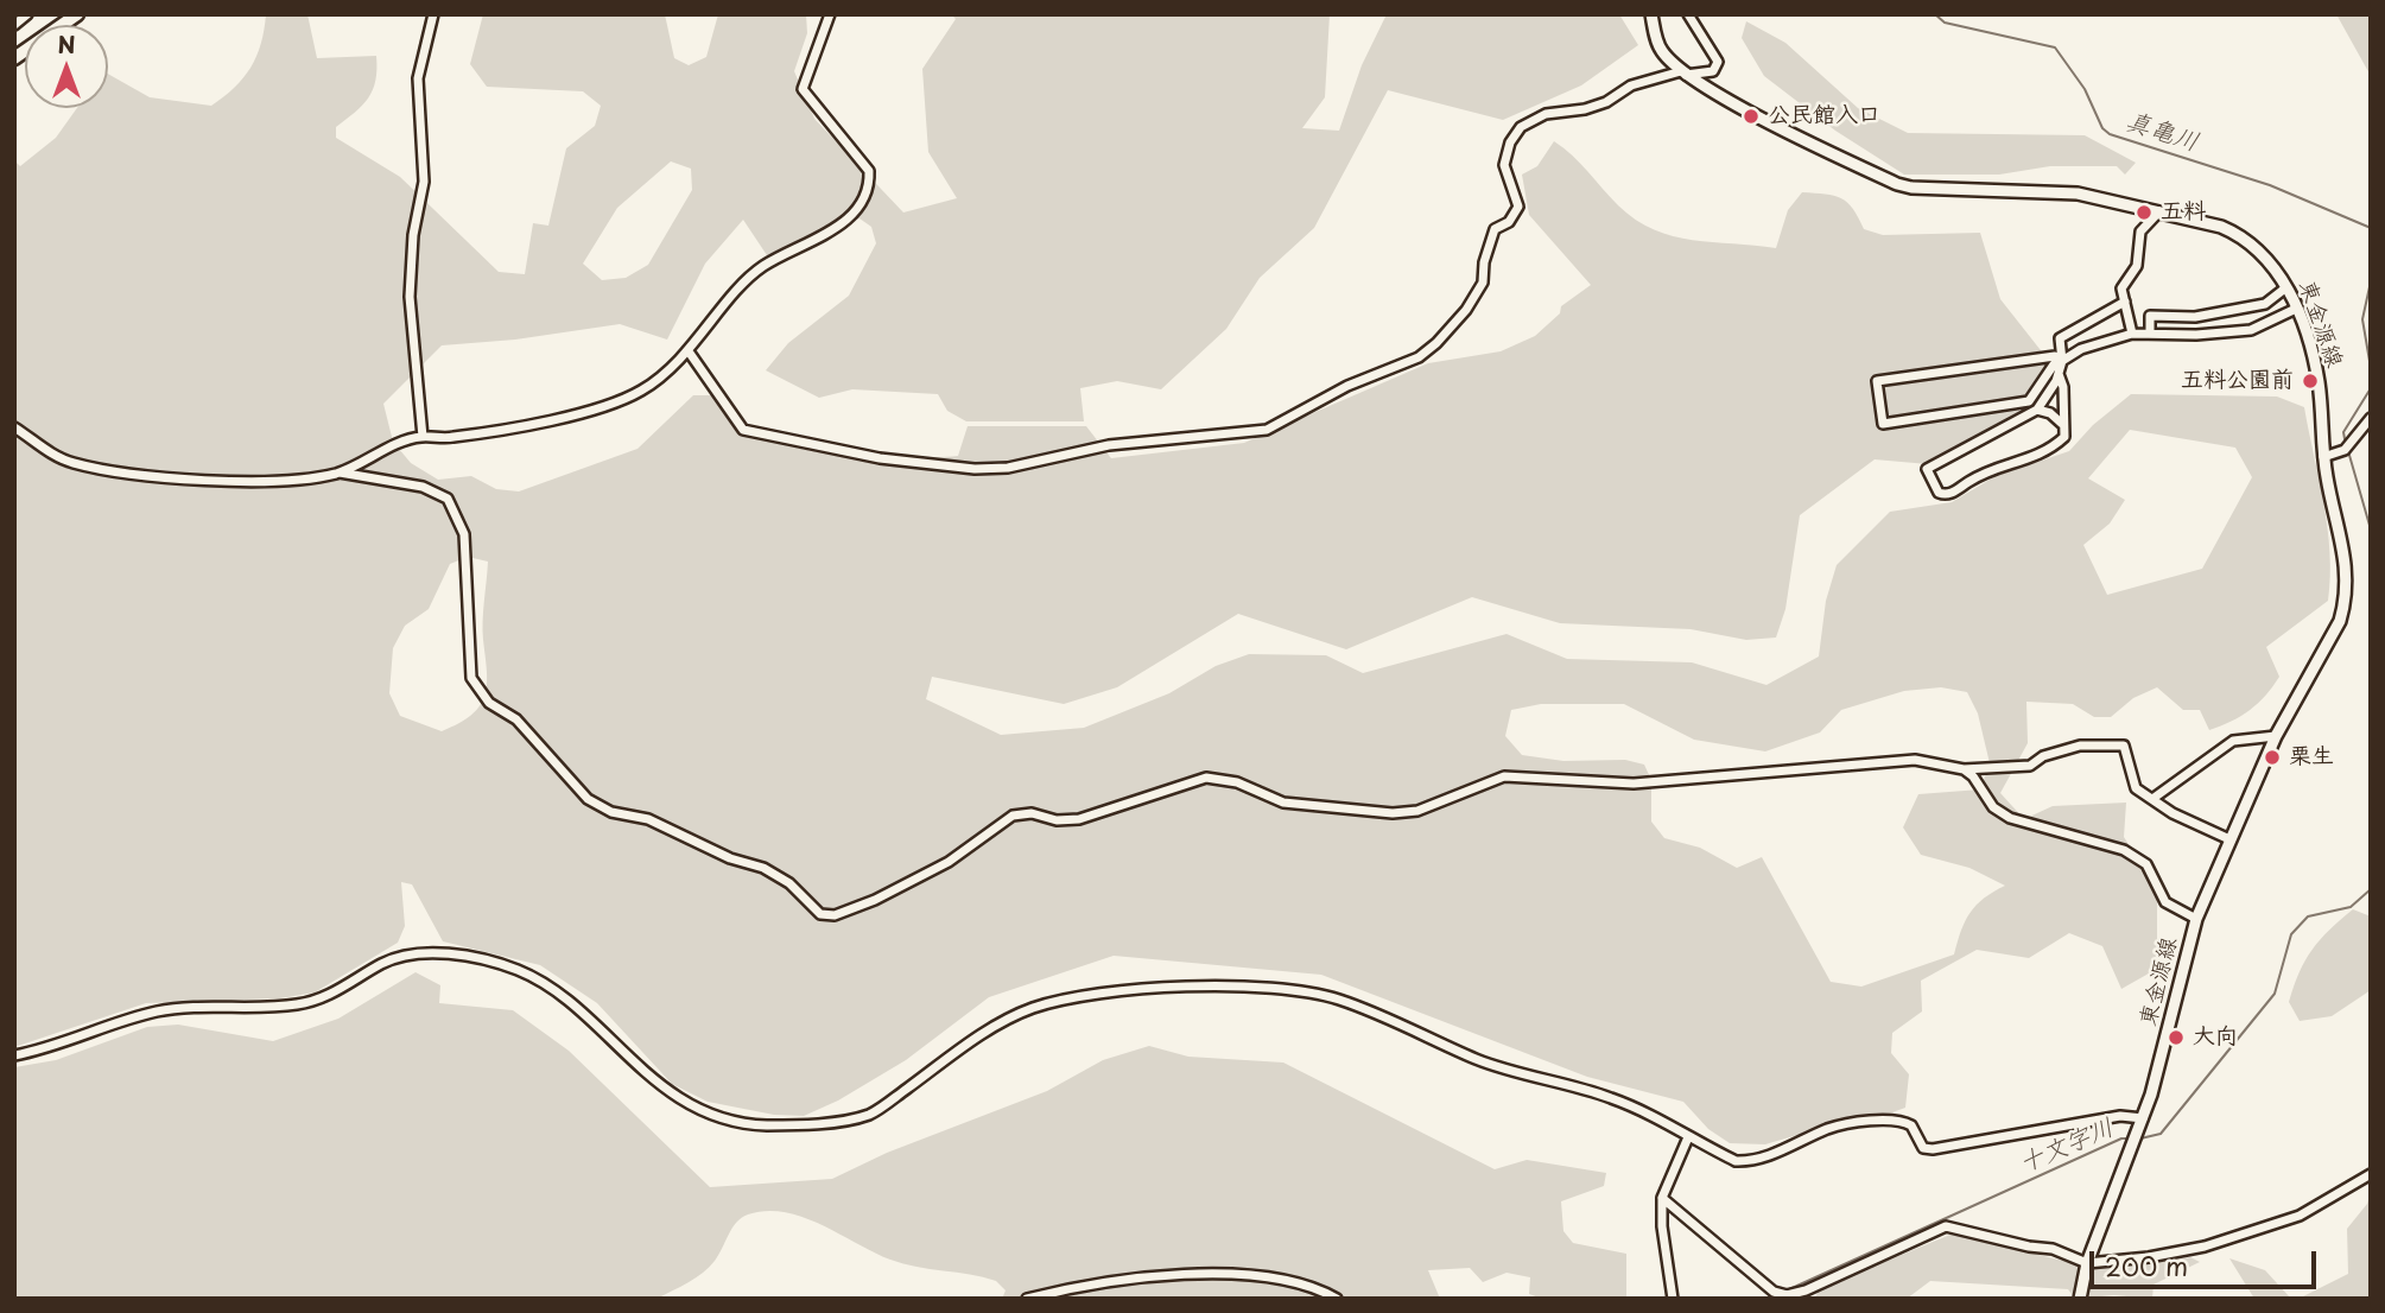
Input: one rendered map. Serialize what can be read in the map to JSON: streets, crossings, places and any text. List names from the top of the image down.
{
  "streets": {
    "main road": ["東金源線"]
  },
  "water": ["真亀川", "十文字川"],
  "places": [
    "公民館入口",
    "五料",
    "五料公園前",
    "栗生",
    "大向"
  ],
  "scale_bar": "200 m",
  "north": "top"
}
